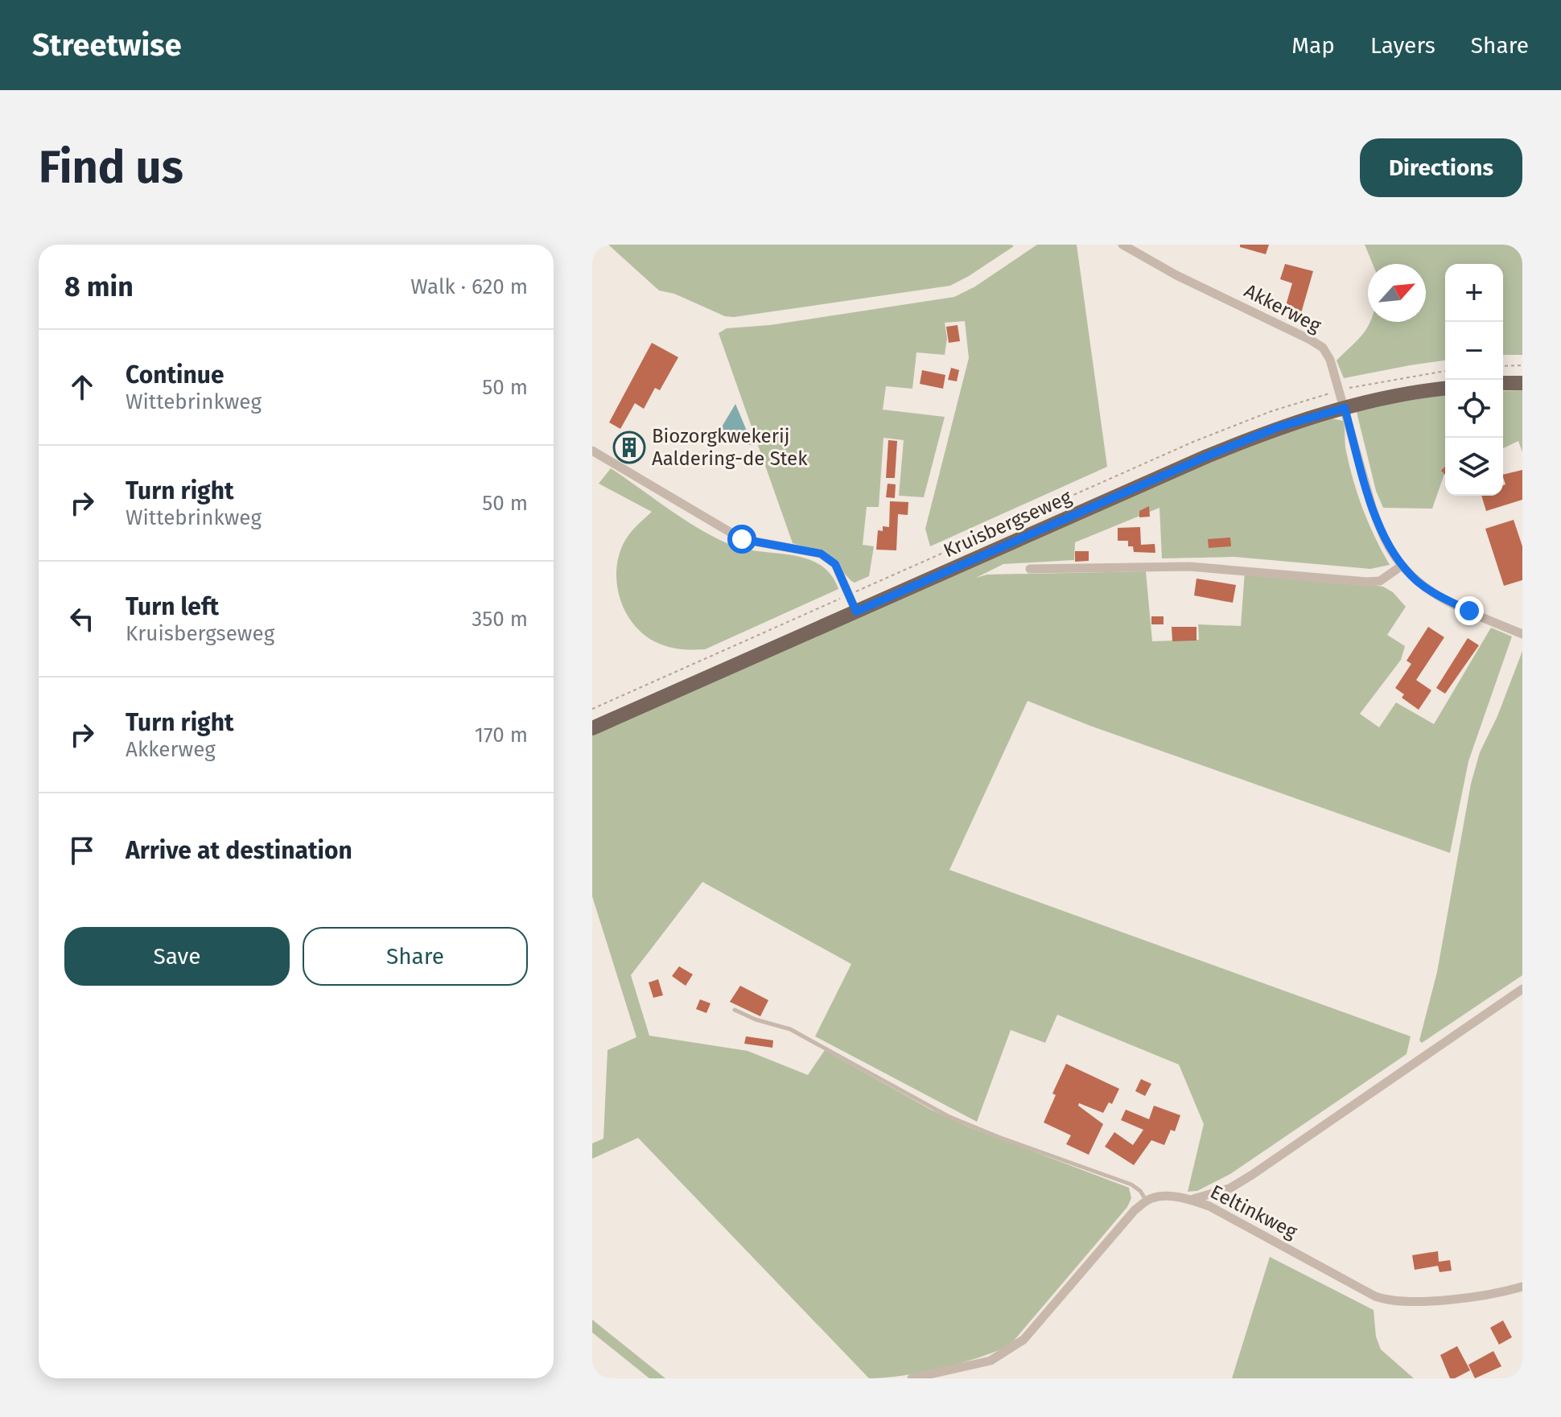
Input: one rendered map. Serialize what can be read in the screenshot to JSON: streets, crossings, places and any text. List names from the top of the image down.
{
  "streets": {
    "main road": ["Kruisbergseweg"],
    "street": ["Akkerweg", "Eeltinkweg"]
  },
  "crossings": [
    ["Akkerweg", "Kruisbergseweg"]
  ],
  "places": {
    "building": ["Biozorgkwekerij Aaldering-de Stek"]
  },
  "north": "top right",
  "page": {
    "header": "Streetwise",
    "nav": ["Map", "Layers", "Share"],
    "buttons": [
      "Directions",
      ["Save", "Share"]
    ],
    "title": "Find us",
    "heading": ["8 min", "Walk · 620 m"],
    "map_buttons": ["+", "−"],
    "list": [
      ["Continue", "Wittebrinkweg", "50 m"],
      ["Turn right", "Wittebrinkweg", "50 m"],
      ["Turn left", "Kruisbergseweg", "350 m"],
      ["Turn right", "Akkerweg", "170 m"],
      "Arrive at destination"
    ]
  }
}
